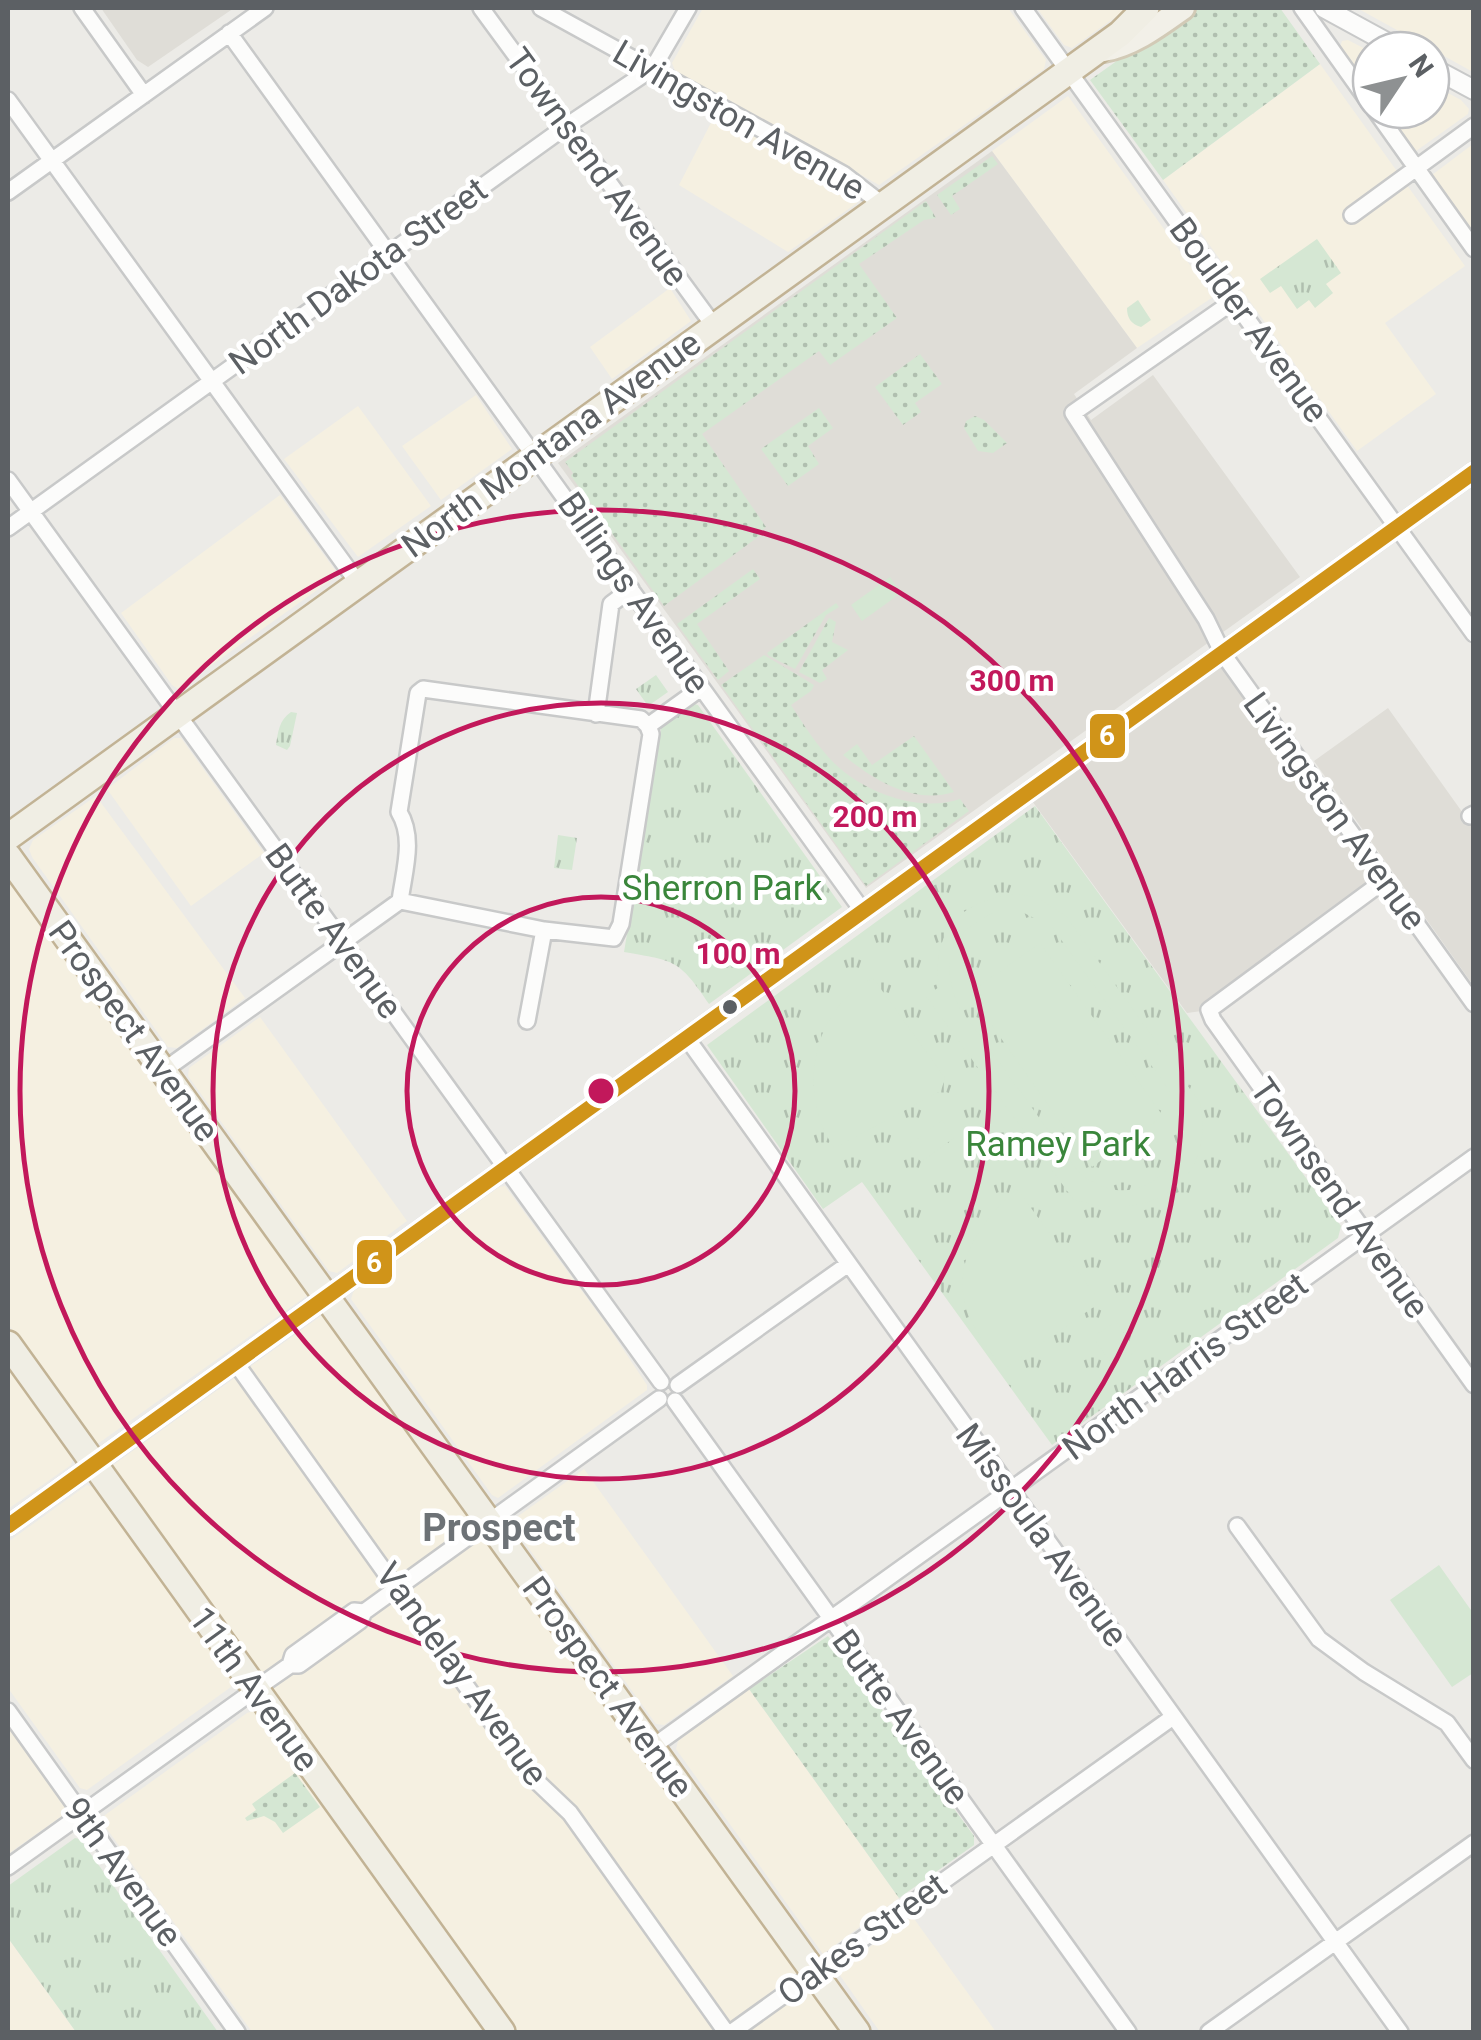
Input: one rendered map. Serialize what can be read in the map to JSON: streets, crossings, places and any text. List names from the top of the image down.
{
  "streets": {
    "highway": ["North Montana Avenue", "Prospect Avenue", "11th Avenue"],
    "street": [
      "Livingston Avenue",
      "Townsend Avenue",
      "North Dakota Street",
      "Boulder Avenue",
      "Billings Avenue",
      "Butte Avenue",
      "North Harris Street",
      "Missoula Avenue",
      "Vandelay Avenue",
      "9th Avenue",
      "Oakes Street"
    ]
  },
  "crossings": [
    ["Livingston Avenue", "Townsend Avenue"],
    ["Livingston Avenue", "North Dakota Street"],
    ["Livingston Avenue", "Boulder Avenue"],
    ["Livingston Avenue", "North Montana Avenue"],
    ["Townsend Avenue", "North Dakota Street"],
    ["Townsend Avenue", "North Montana Avenue"],
    ["Townsend Avenue", "North Harris Street"],
    ["North Dakota Street", "Billings Avenue"],
    ["North Dakota Street", "Butte Avenue"],
    ["Boulder Avenue", "North Montana Avenue"],
    ["North Montana Avenue", "Billings Avenue"],
    ["North Montana Avenue", "Butte Avenue"],
    ["Butte Avenue", "North Harris Street"],
    ["Butte Avenue", "Oakes Street"],
    ["Prospect Avenue", "North Harris Street"],
    ["Prospect Avenue", "Oakes Street"],
    ["North Harris Street", "Missoula Avenue"],
    ["Missoula Avenue", "Oakes Street"],
    ["Vandelay Avenue", "Oakes Street"]
  ],
  "districts": ["Prospect"],
  "parks": ["Sherron Park", "Ramey Park"],
  "lines": ["transit line 6"],
  "north": "top right",
  "rings": ["300 m", "200 m", "100 m"]
}
